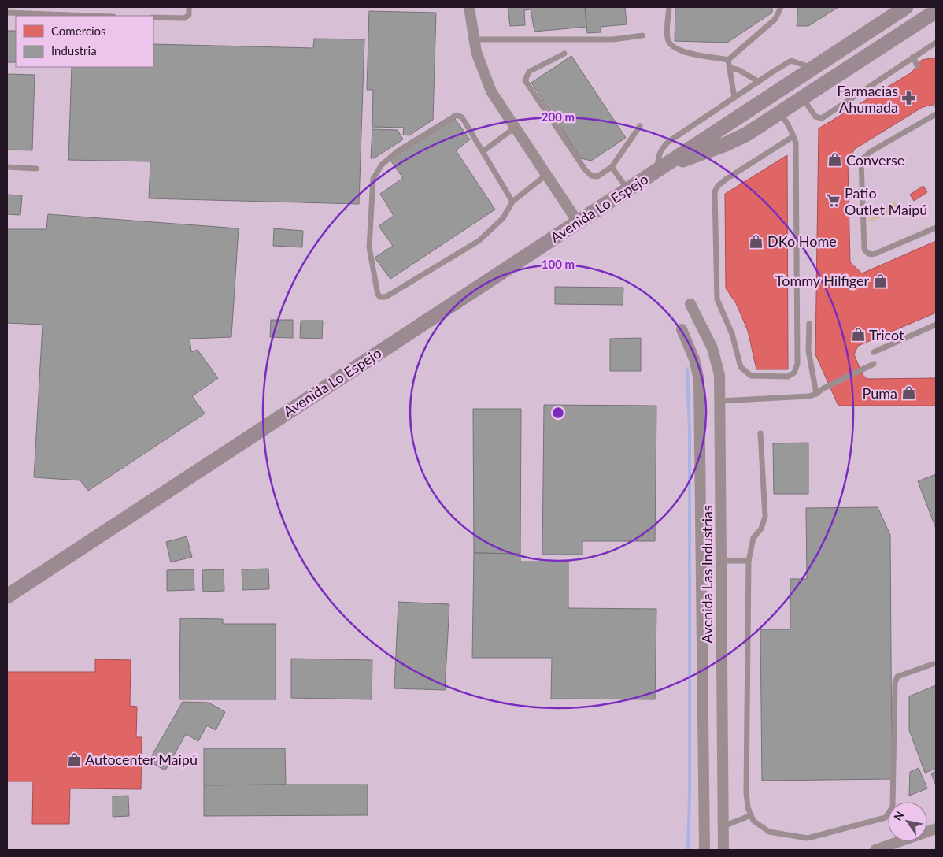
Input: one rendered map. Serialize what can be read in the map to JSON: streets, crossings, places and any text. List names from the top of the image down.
{
  "streets": {
    "main road": ["Avenida Lo Espejo"],
    "street": ["Avenida Las Industrias"]
  },
  "places": {
    "pharmacy": ["Farmacias Ahumada"],
    "shop": [
      "Converse",
      "DKo Home",
      "Tommy Hilfiger",
      "Tricot",
      "Puma",
      "Autocenter Maipú"
    ],
    "supermarket": ["Patio Outlet Maipú"]
  },
  "legend": ["Comercios", "Industria"],
  "north": "top left",
  "rings": ["200 m", "100 m"]
}
